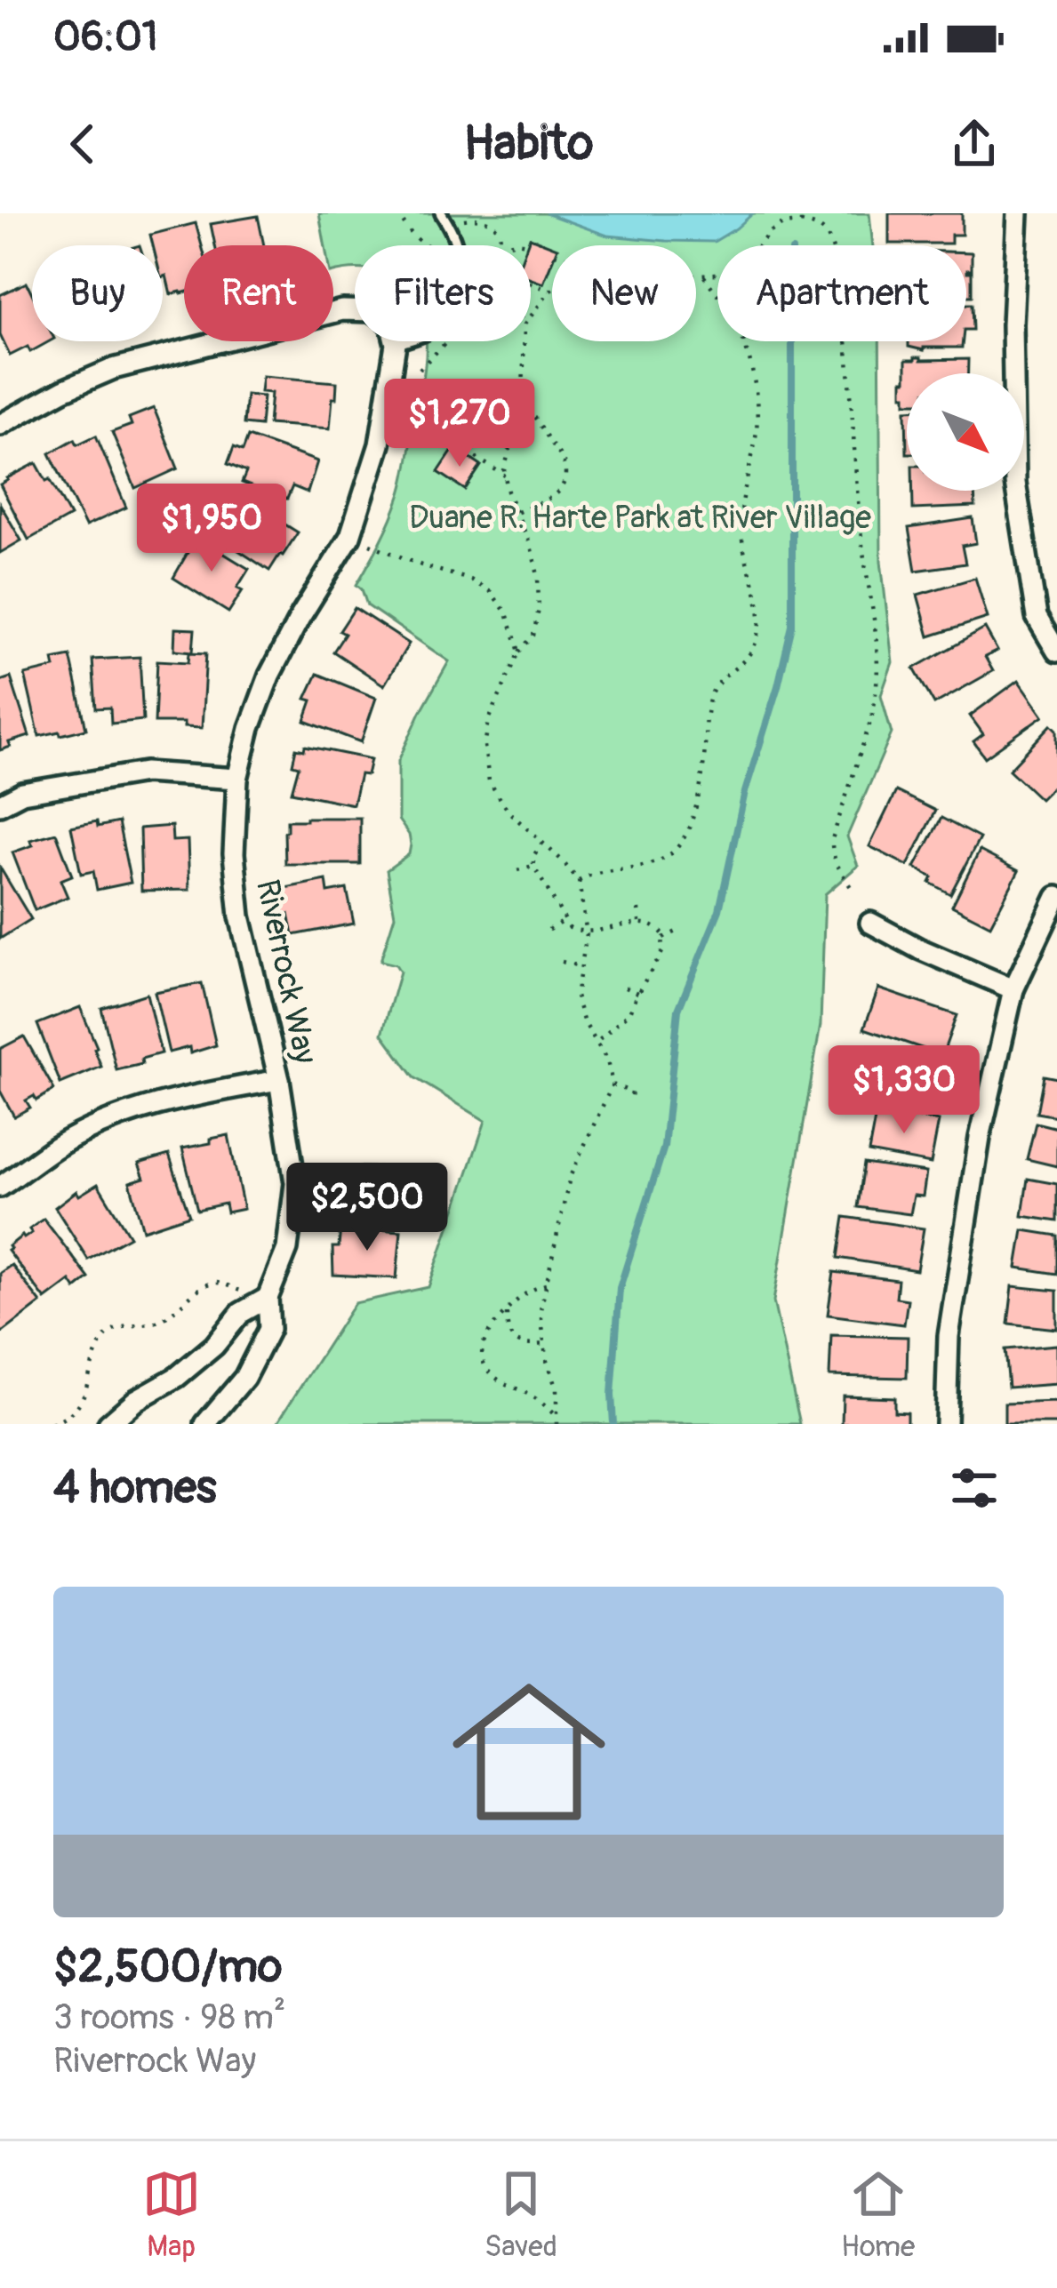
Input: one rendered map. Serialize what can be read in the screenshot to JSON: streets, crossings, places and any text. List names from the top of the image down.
{
  "streets": {
    "street": ["Riverrock Way"]
  },
  "parks": ["Duane R. Harte Park at River Village"],
  "north": "bottom right",
  "page": {
    "status": "06:01",
    "header": "Habito",
    "chip": [
      "Buy",
      "Rent",
      "Filters",
      "New",
      "Apartment"
    ],
    "price": [
      "$1,270",
      "$1,950",
      "$1,330",
      "$2,500"
    ],
    "heading": "4 homes",
    "list": [
      {
        "name": "$2,500/mo",
        "note": "3 rooms · 98 m² · Riverrock Way"
      }
    ],
    "tabs": ["Map", "Saved", "Home"]
  }
}
